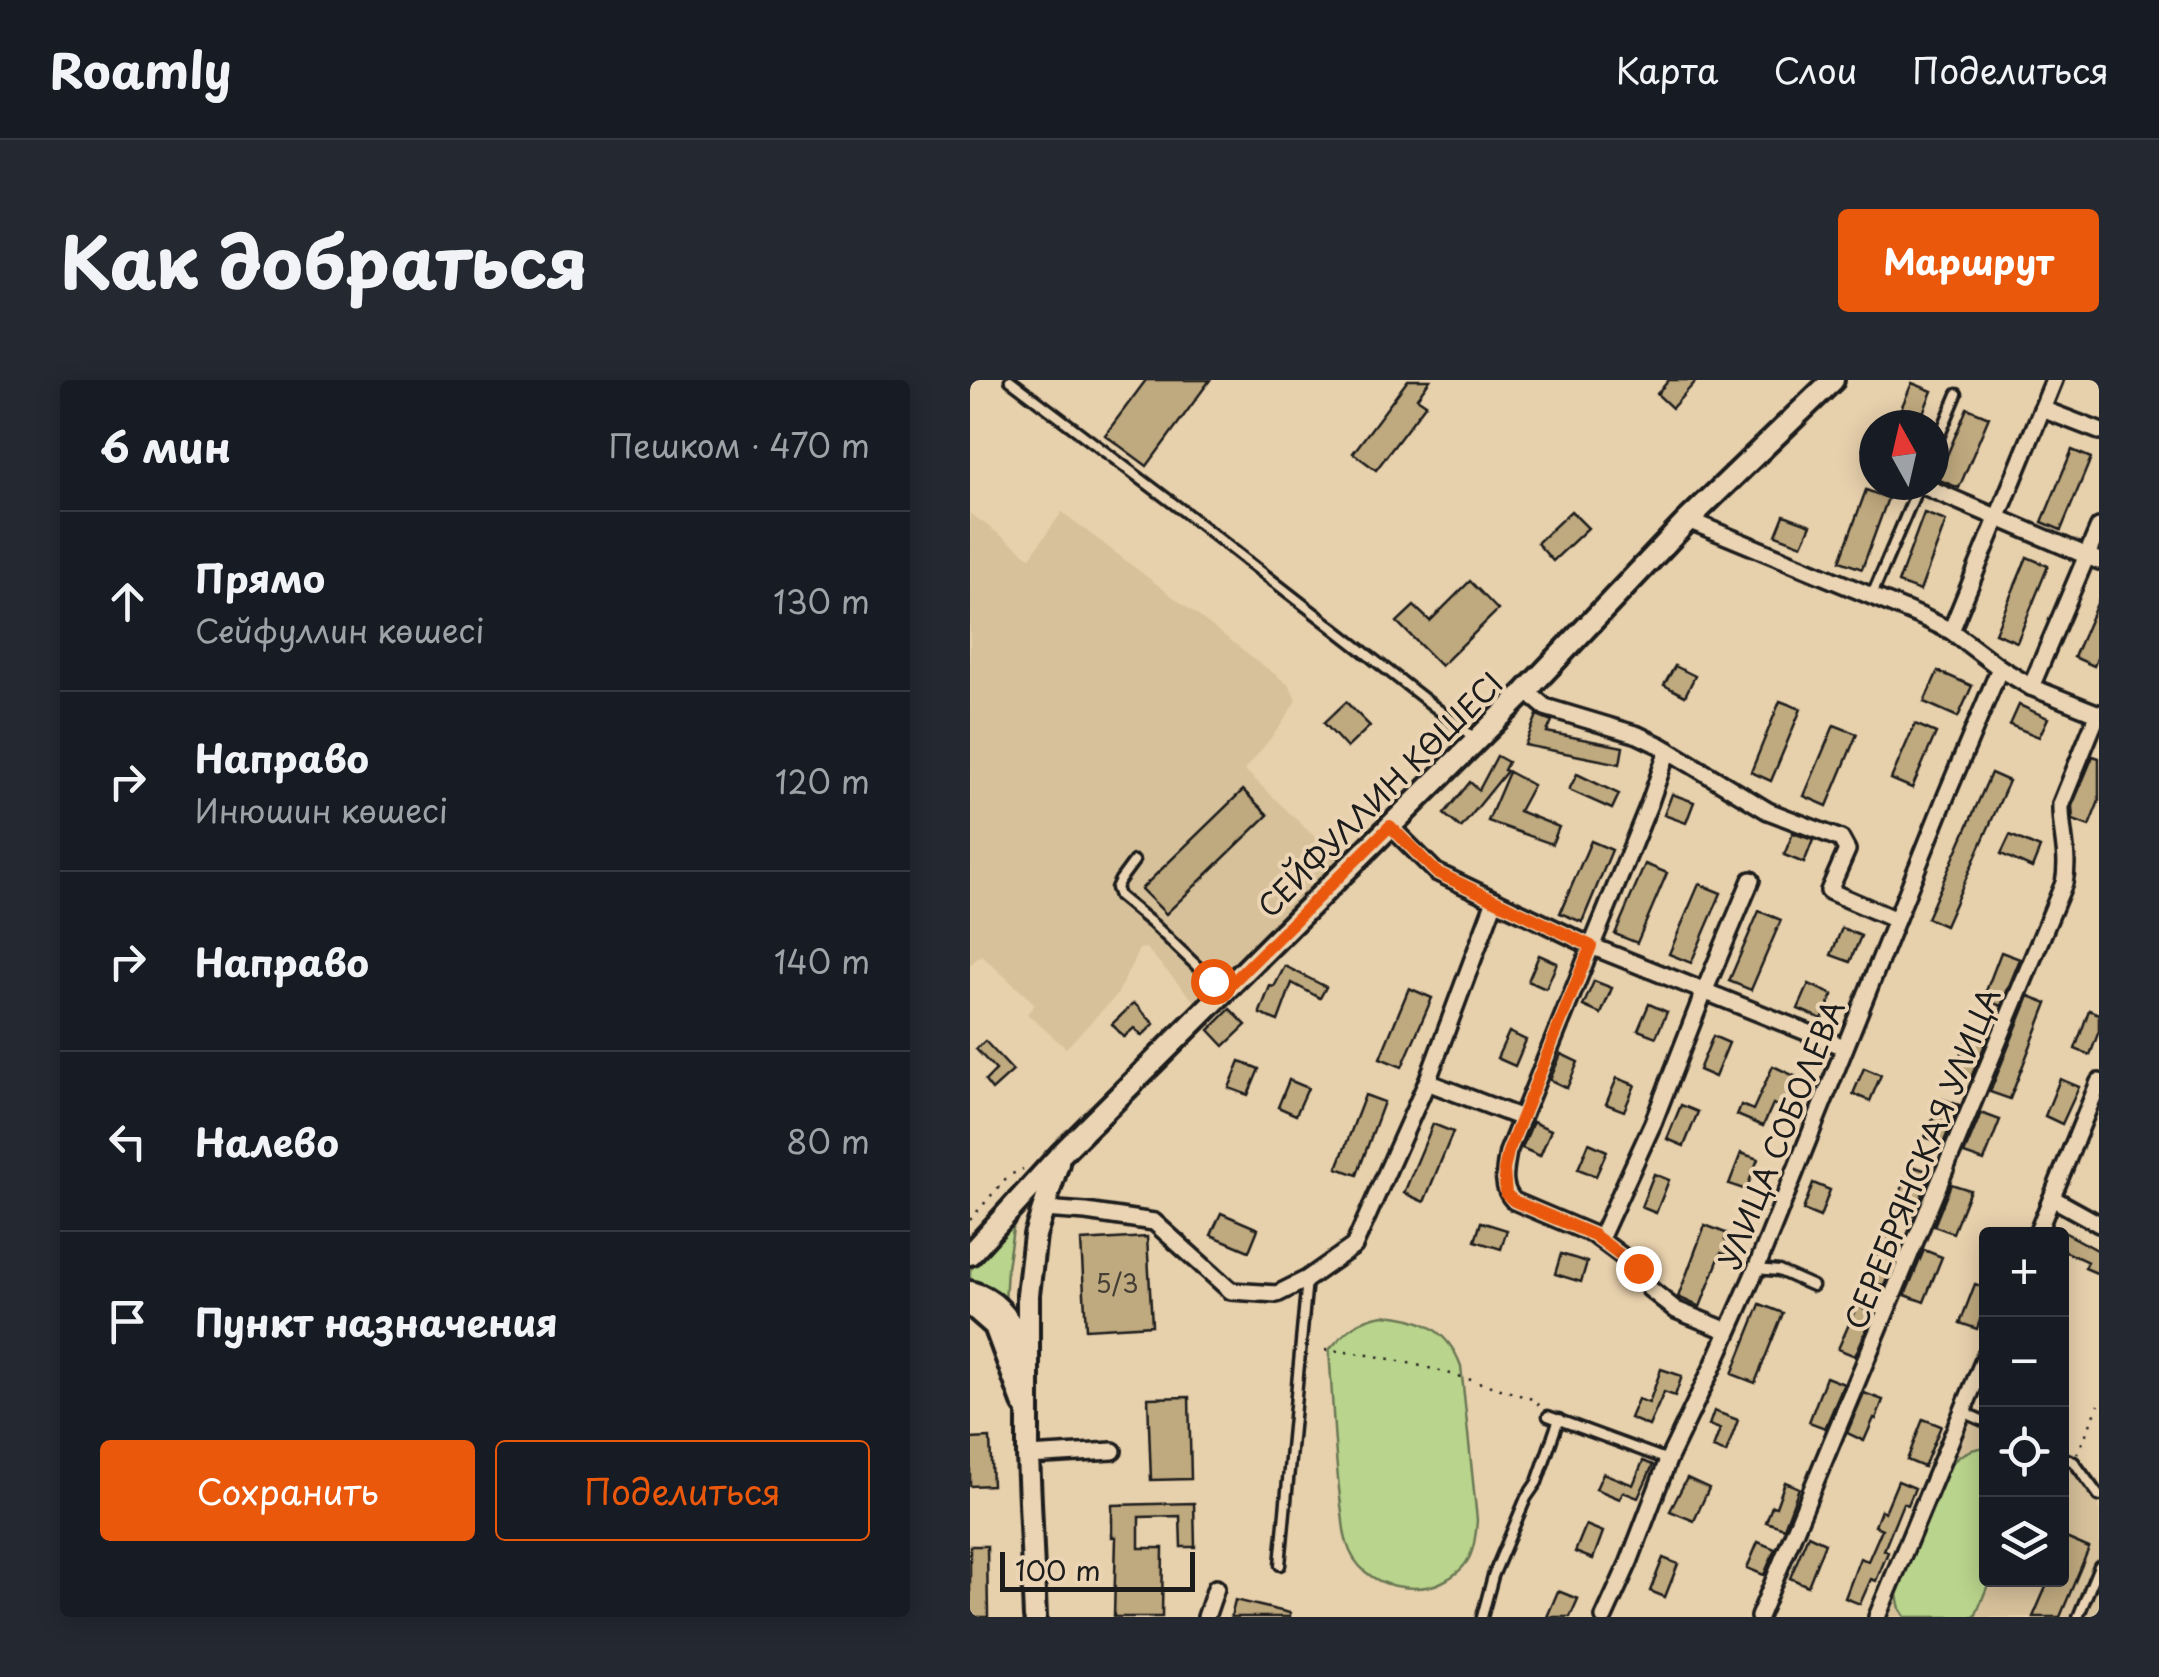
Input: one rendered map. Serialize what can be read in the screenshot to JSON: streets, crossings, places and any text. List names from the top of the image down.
{
  "streets": {
    "main road": ["СЕЙФУЛЛИН КӨШЕСІ"],
    "street": ["УЛИЦА СОБОЛЕВА", "СЕРЕБРЯНСКАЯ УЛИЦА"]
  },
  "house_numbers": ["5/3"],
  "scale_bar": "100 m",
  "north": "top",
  "page": {
    "header": "Roamly",
    "nav": ["Карта", "Слои", "Поделиться"],
    "title": "Как добраться",
    "buttons": [
      "Маршрут",
      ["Сохранить", "Поделиться"]
    ],
    "heading": ["6 мин", "Пешком · 470 m"],
    "list": [
      ["Прямо", "Сейфуллин көшесі", "130 m"],
      ["Направо", "Инюшин көшесі", "120 m"],
      ["Направо", "140 m"],
      ["Налево", "80 m"],
      "Пункт назначения"
    ],
    "map_buttons": ["+", "−"],
    "scale": "100 m"
  }
}
